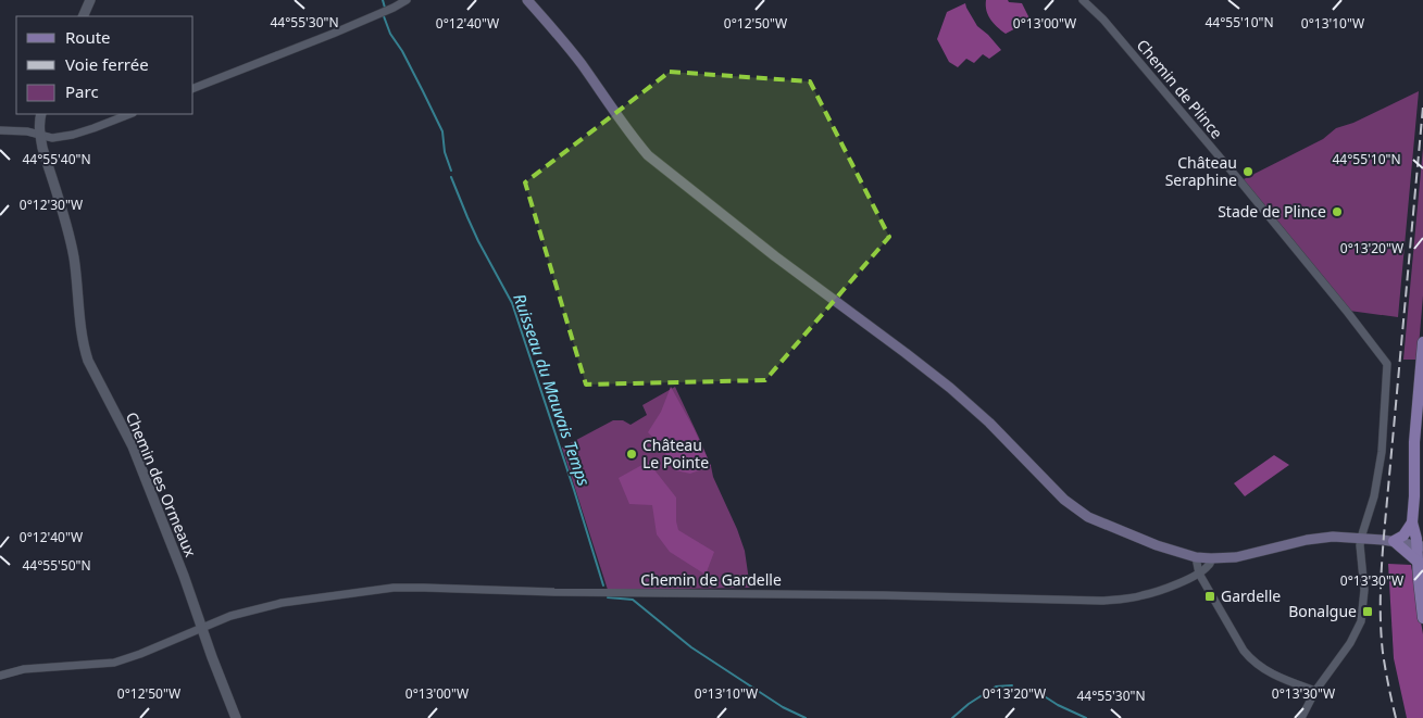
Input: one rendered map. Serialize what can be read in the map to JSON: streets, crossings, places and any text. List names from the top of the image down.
{
  "streets": {
    "street": ["Chemin de Plince", "Chemin des Ormeaux", "Chemin de Gardelle"]
  },
  "crossings": [
    ["Chemin des Ormeaux", "Chemin de Gardelle"]
  ],
  "water": ["Ruisseau du Mauvais Temps"],
  "places": {
    "other": ["Château Seraphine", "Stade de Plince", "Château Le Pointe"],
    "transit": ["Gardelle", "Bonalgue"]
  },
  "legend": ["Route", "Voie ferrée", "Parc"],
  "coordinates": [
    "44°55'30\"N",
    "44°55'10\"N",
    "0°12'40\"W",
    "0°12'50\"W",
    "0°13'00\"W",
    "0°13'10\"W",
    "44°55'40\"N",
    "0°12'30\"W",
    "0°13'20\"W",
    "44°55'50\"N",
    "0°13'30\"W"
  ]
}
